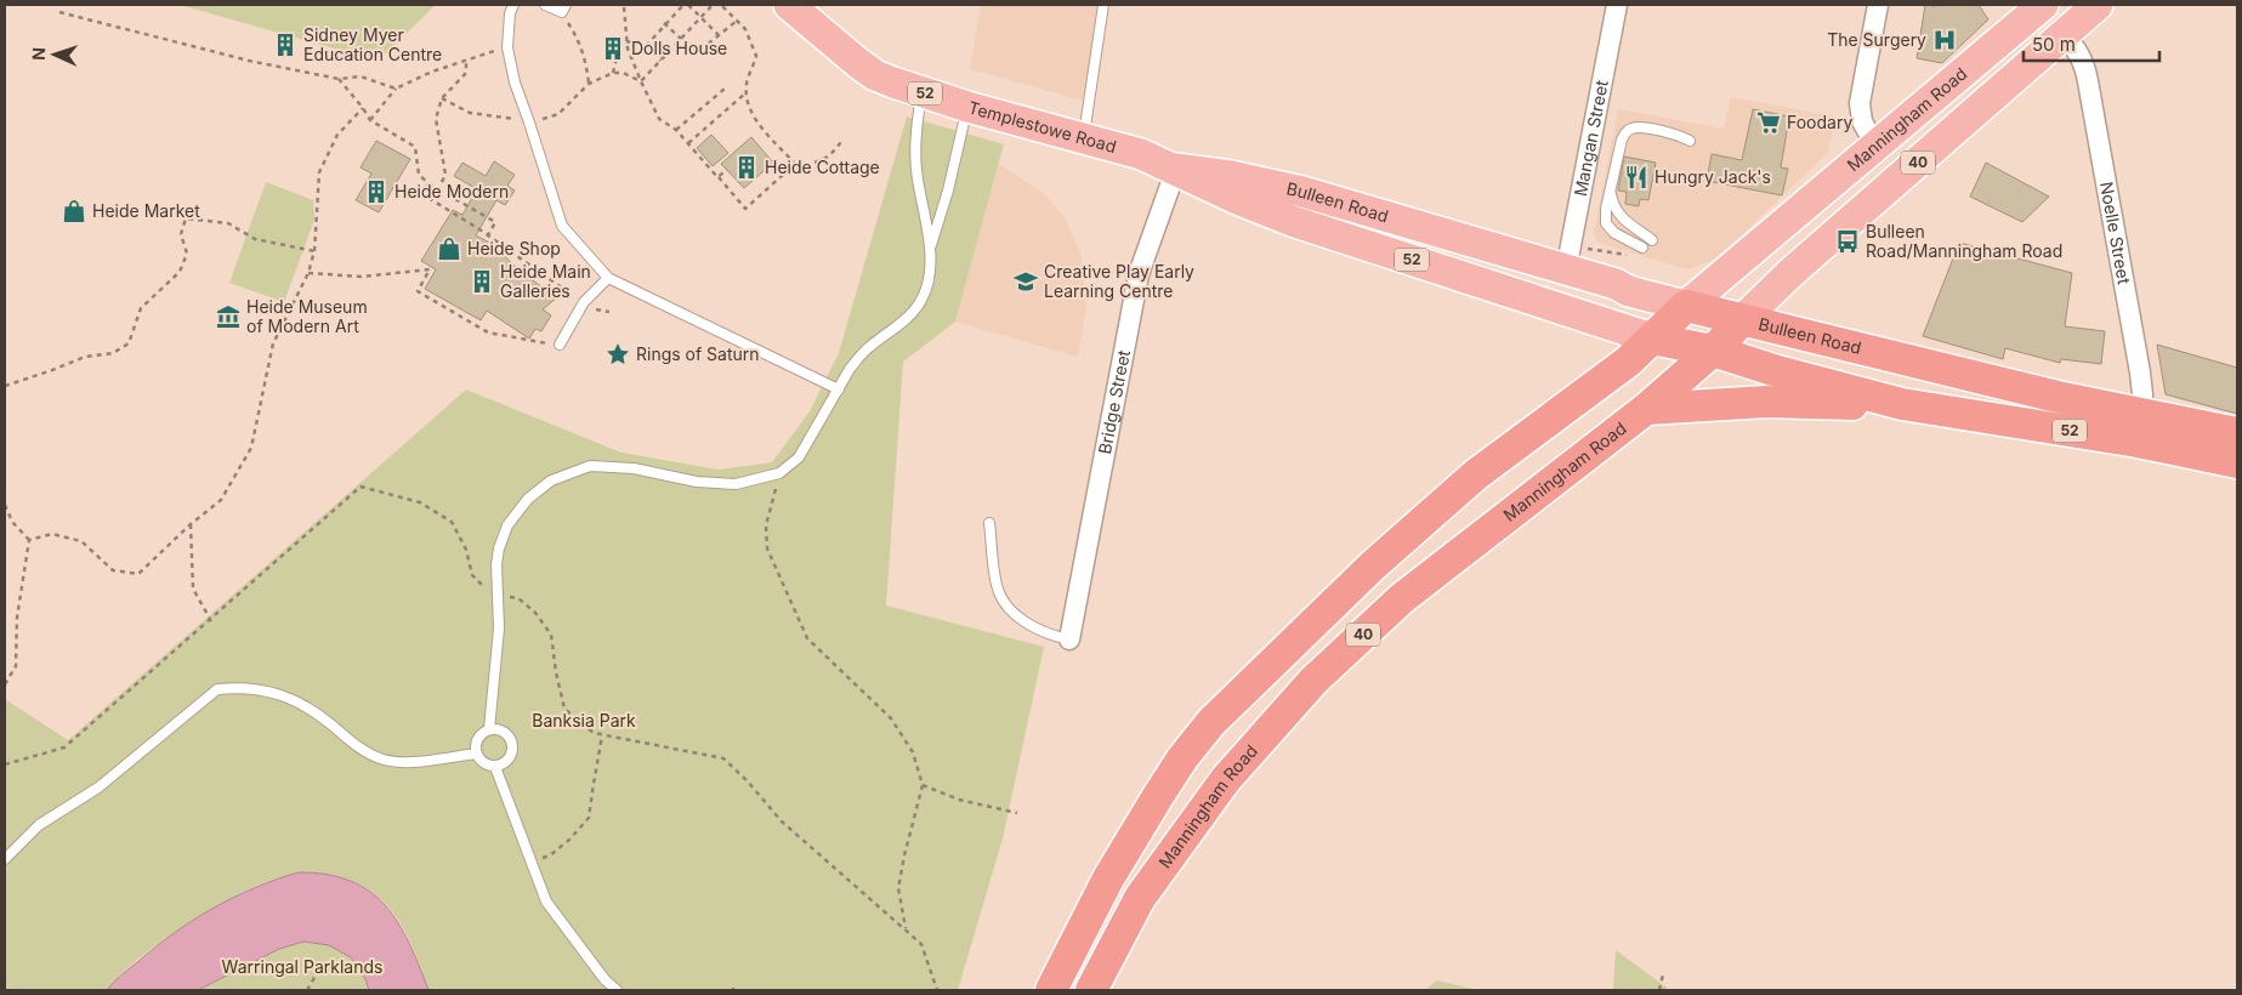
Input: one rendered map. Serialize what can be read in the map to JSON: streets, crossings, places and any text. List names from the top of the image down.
{
  "streets": {
    "highway": [
      "52",
      "Manningham Road",
      "40",
      "Bulleen Road"
    ],
    "main road": ["Templestowe Road"],
    "street": ["Mangan Street", "Noelle Street", "Bridge Street"]
  },
  "crossings": [
    ["Manningham Road", "Bulleen Road"],
    ["Manningham Road", "Noelle Street"],
    ["Templestowe Road", "Bulleen Road"],
    ["Templestowe Road", "Bridge Street"],
    ["Mangan Street", "Bulleen Road"],
    ["Bulleen Road", "Noelle Street"],
    ["Bulleen Road", "Bridge Street"]
  ],
  "parks": ["Banksia Park", "Warringal Parklands"],
  "places": {
    "hospital": ["The Surgery"],
    "building": [
      "Sidney Myer Education Centre",
      "Dolls House",
      "Heide Cottage",
      "Heide Modern",
      "Heide Main Galleries"
    ],
    "supermarket": ["Foodary"],
    "restaurant": ["Hungry Jack's"],
    "shop": ["Heide Market", "Heide Shop"],
    "bus stop": ["Bulleen Road/Manningham Road"],
    "school or university": ["Creative Play Early Learning Centre"],
    "museum": ["Heide Museum of Modern Art"],
    "place": ["Rings of Saturn"]
  },
  "scale_bar": "50 m",
  "north": "left"
}
